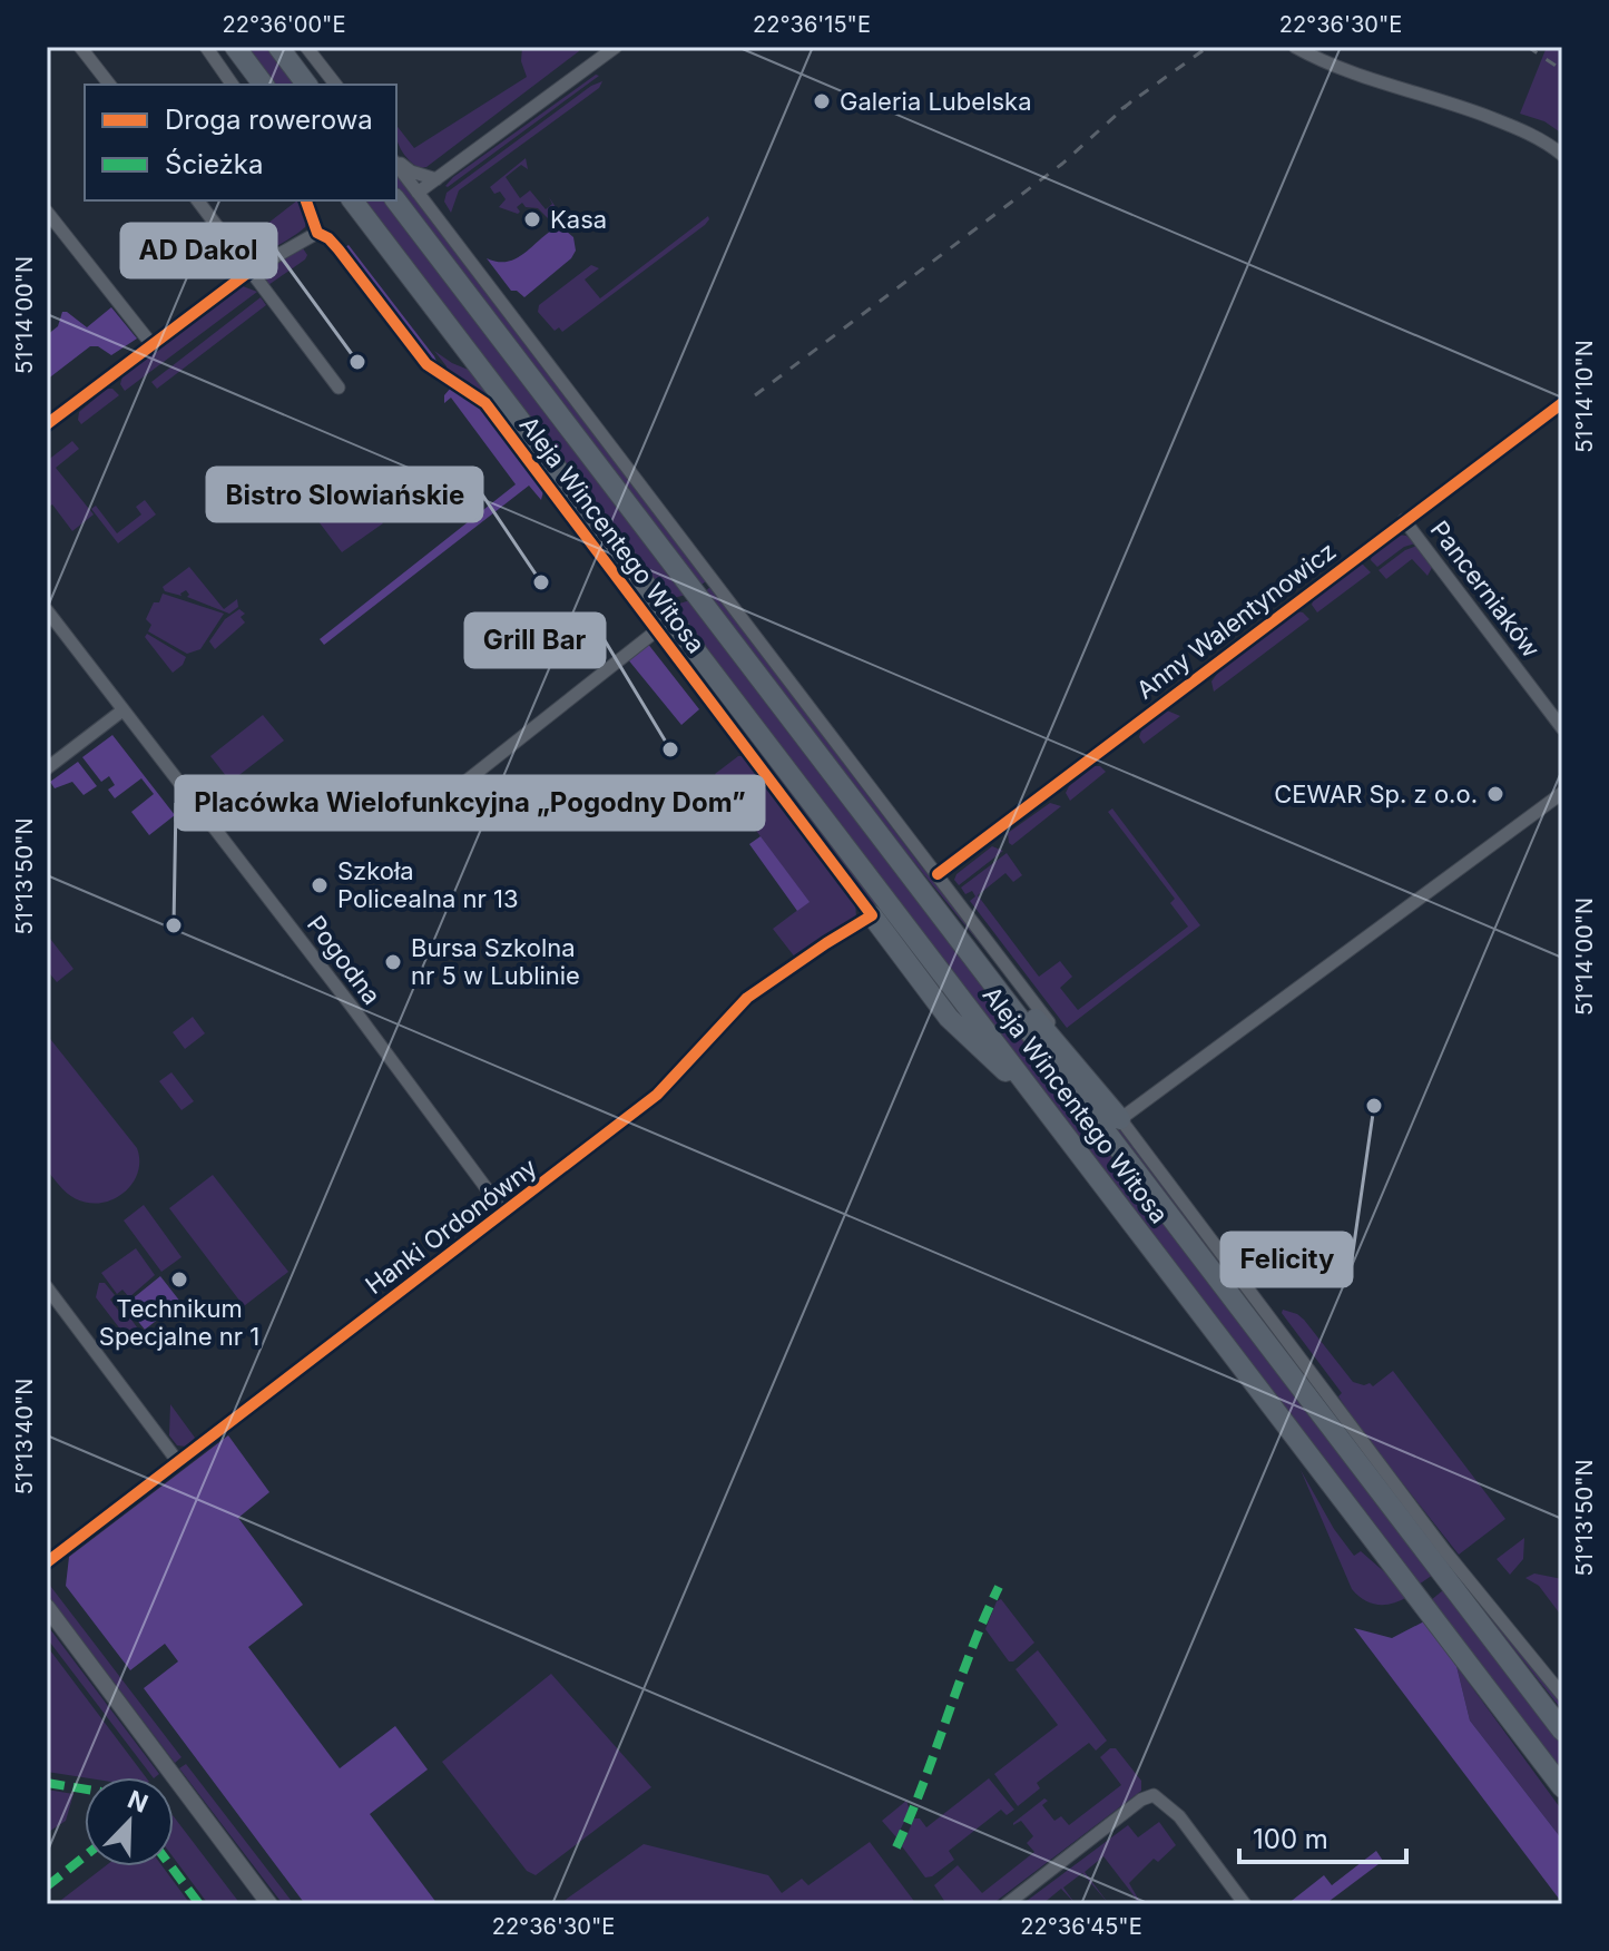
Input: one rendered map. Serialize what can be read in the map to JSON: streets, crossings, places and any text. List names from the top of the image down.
{
  "streets": {
    "main road": ["Aleja Wincentego Witosa"],
    "street": [
      "Pancerniaków",
      "Anny Walentynowicz",
      "Pogodna",
      "Hanki Ordonówny"
    ]
  },
  "crossings": [
    ["Aleja Wincentego Witosa", "Anny Walentynowicz"],
    ["Aleja Wincentego Witosa", "Hanki Ordonówny"],
    ["Pancerniaków", "Anny Walentynowicz"],
    ["Pogodna", "Hanki Ordonówny"]
  ],
  "places": [
    "Galeria Lubelska",
    "Kasa",
    "AD Dakol",
    "Bistro Slowiańskie",
    "Grill Bar",
    "CEWAR Sp. z o.o.",
    "Szkoła Policealna nr 13",
    "Placówka Wielofunkcyjna „Pogodny Dom”",
    "Bursa Szkolna nr 5 w Lublinie",
    "Felicity",
    "Technikum Specjalne nr 1"
  ],
  "legend": ["Droga rowerowa", "Ścieżka"],
  "scale_bar": "100 m",
  "north": "top right",
  "coordinates": [
    "22°36'00\"E",
    "22°36'15\"E",
    "22°36'30\"E",
    "51°14'00\"N",
    "51°14'10\"N",
    "51°13'50\"N",
    "51°13'40\"N",
    "22°36'45\"E"
  ]
}
